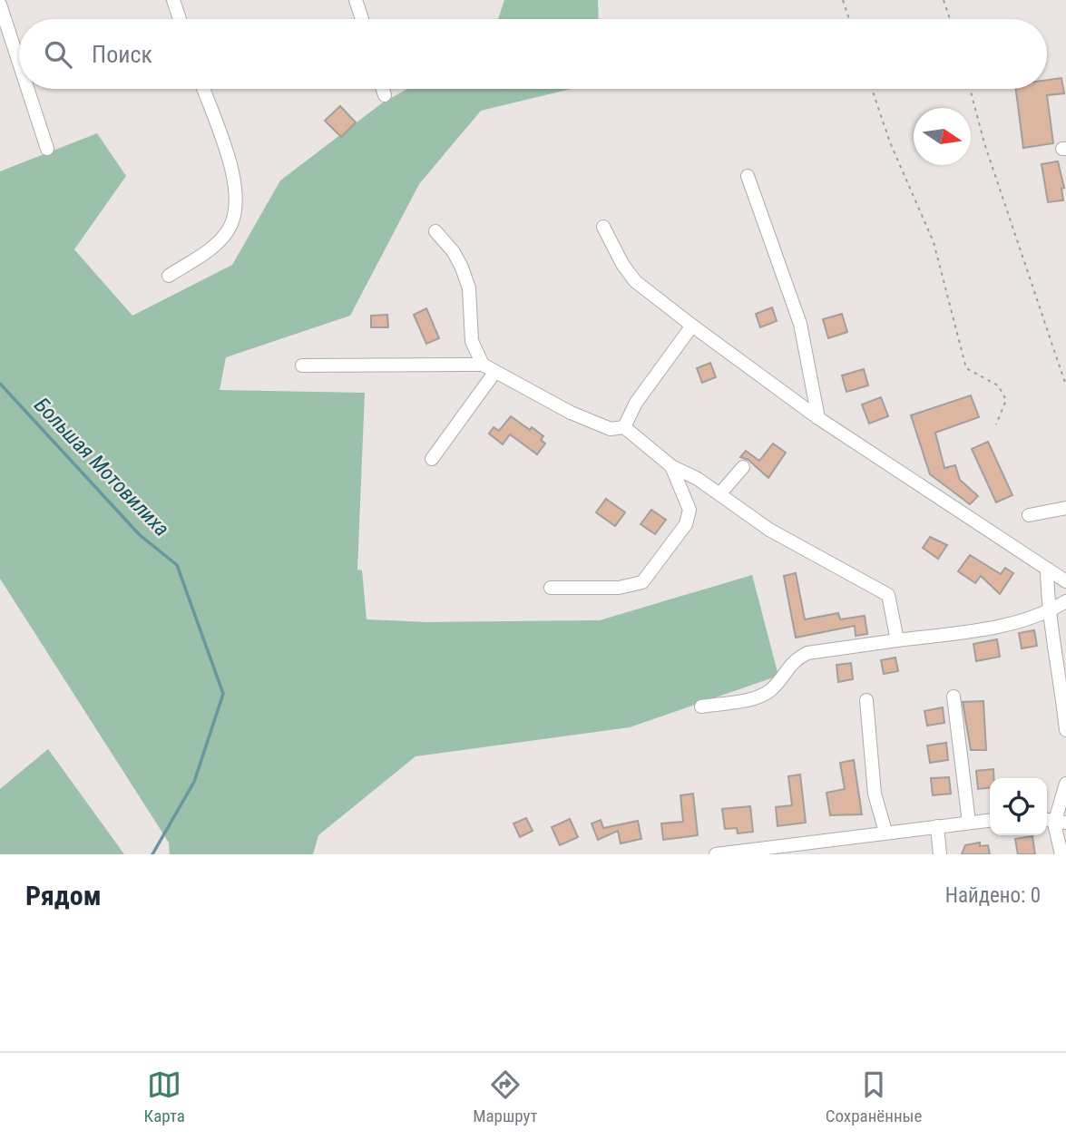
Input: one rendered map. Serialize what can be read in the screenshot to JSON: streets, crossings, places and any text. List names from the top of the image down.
{
  "water": ["Большая Мотовилиха"],
  "north": "right",
  "page": {
    "search": "Поиск",
    "heading": ["Рядом", "Найдено: 0"],
    "nav": ["Карта", "Маршрут", "Сохранённые"]
  }
}
